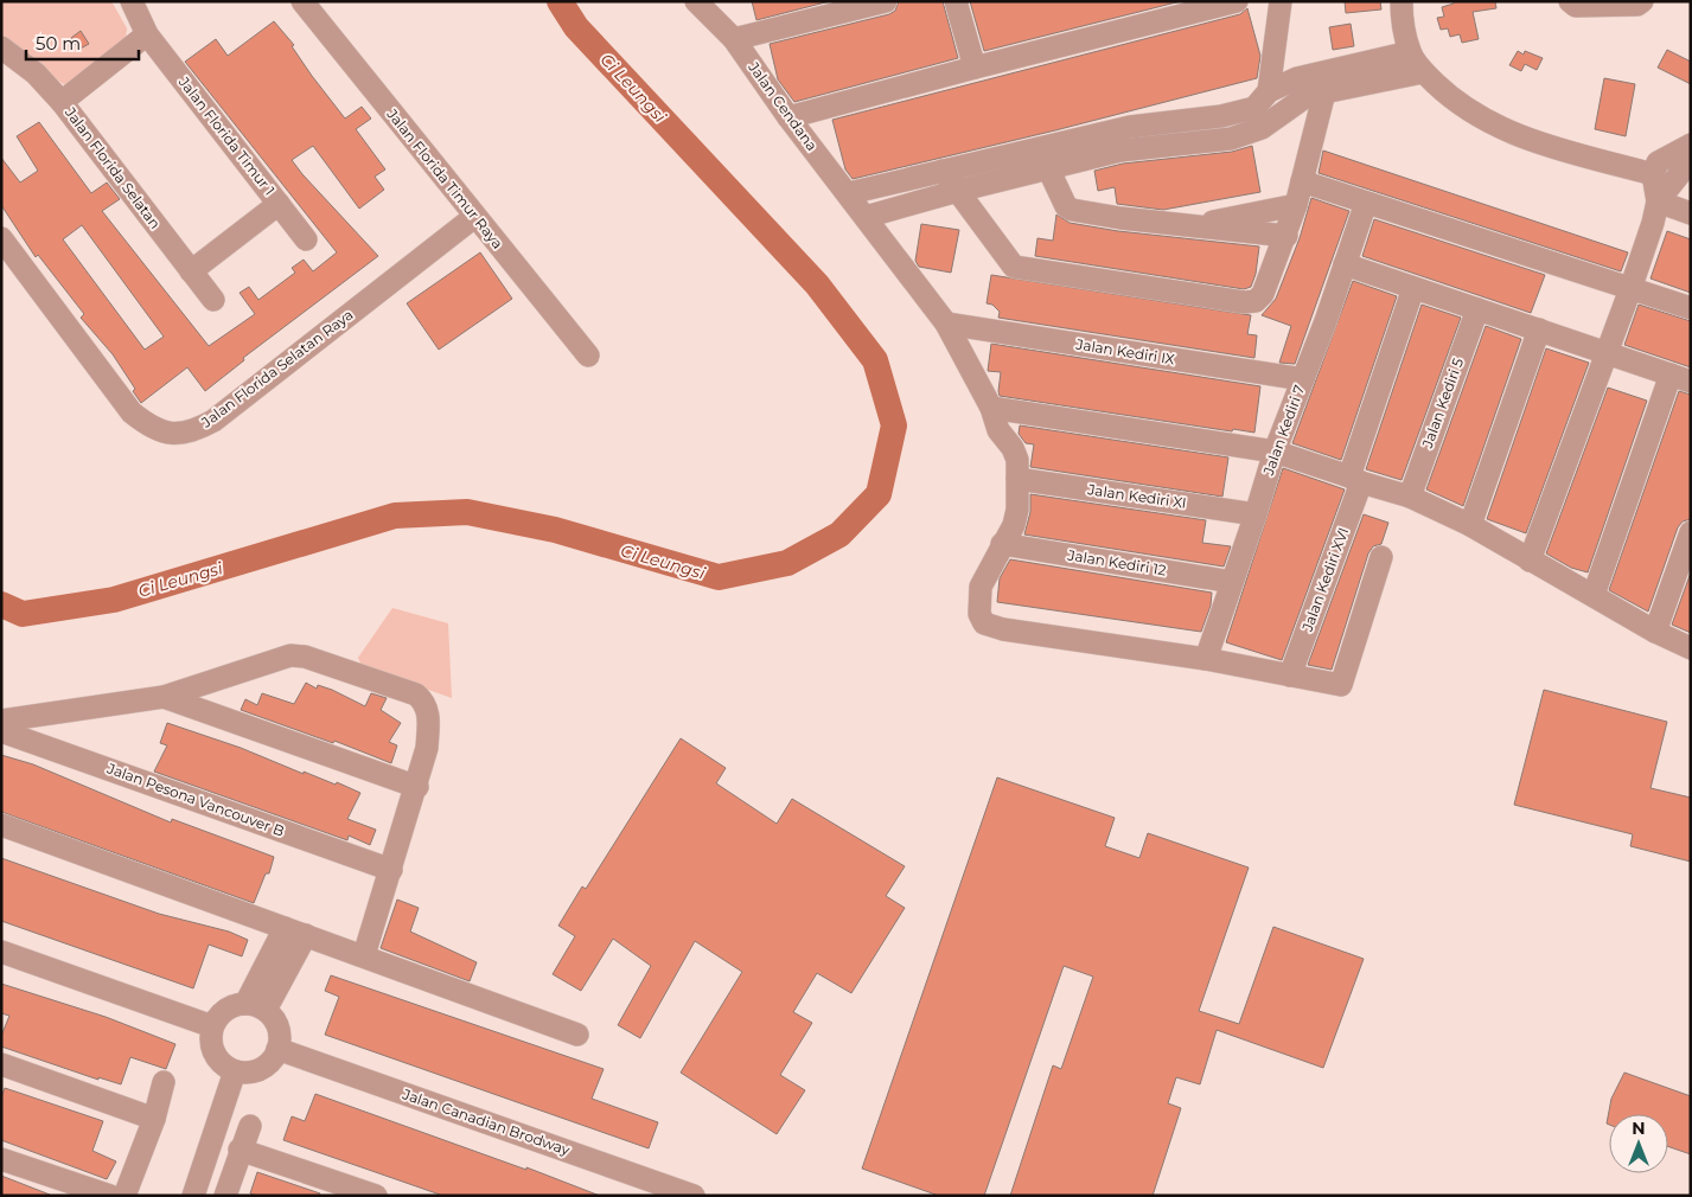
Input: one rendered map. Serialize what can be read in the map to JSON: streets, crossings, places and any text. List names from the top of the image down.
{
  "streets": {
    "street": [
      "Jalan Cendana",
      "Jalan Florida Timur 1",
      "Jalan Florida Selatan",
      "Jalan Florida Timur Raya",
      "Jalan Kediri IX",
      "Jalan Florida Selatan Raya",
      "Jalan Kediri 5",
      "Jalan Kediri 7",
      "Jalan Kediri XI",
      "Jalan Kediri 12",
      "Jalan Kediri XVI",
      "Jalan Pesona Vancouver B",
      "Jalan Canadian Brodway"
    ]
  },
  "crossings": [
    ["Jalan Cendana", "Jalan Kediri IX"],
    ["Jalan Cendana", "Jalan Kediri 7"],
    ["Jalan Cendana", "Jalan Kediri XI"],
    ["Jalan Cendana", "Jalan Kediri 12"],
    ["Jalan Florida Timur Raya", "Jalan Florida Selatan Raya"],
    ["Jalan Kediri IX", "Jalan Kediri 7"],
    ["Jalan Kediri 7", "Jalan Kediri XI"],
    ["Jalan Kediri 7", "Jalan Kediri 12"]
  ],
  "water": ["Ci Leungsi"],
  "scale_bar": "50 m",
  "north": "top"
}
